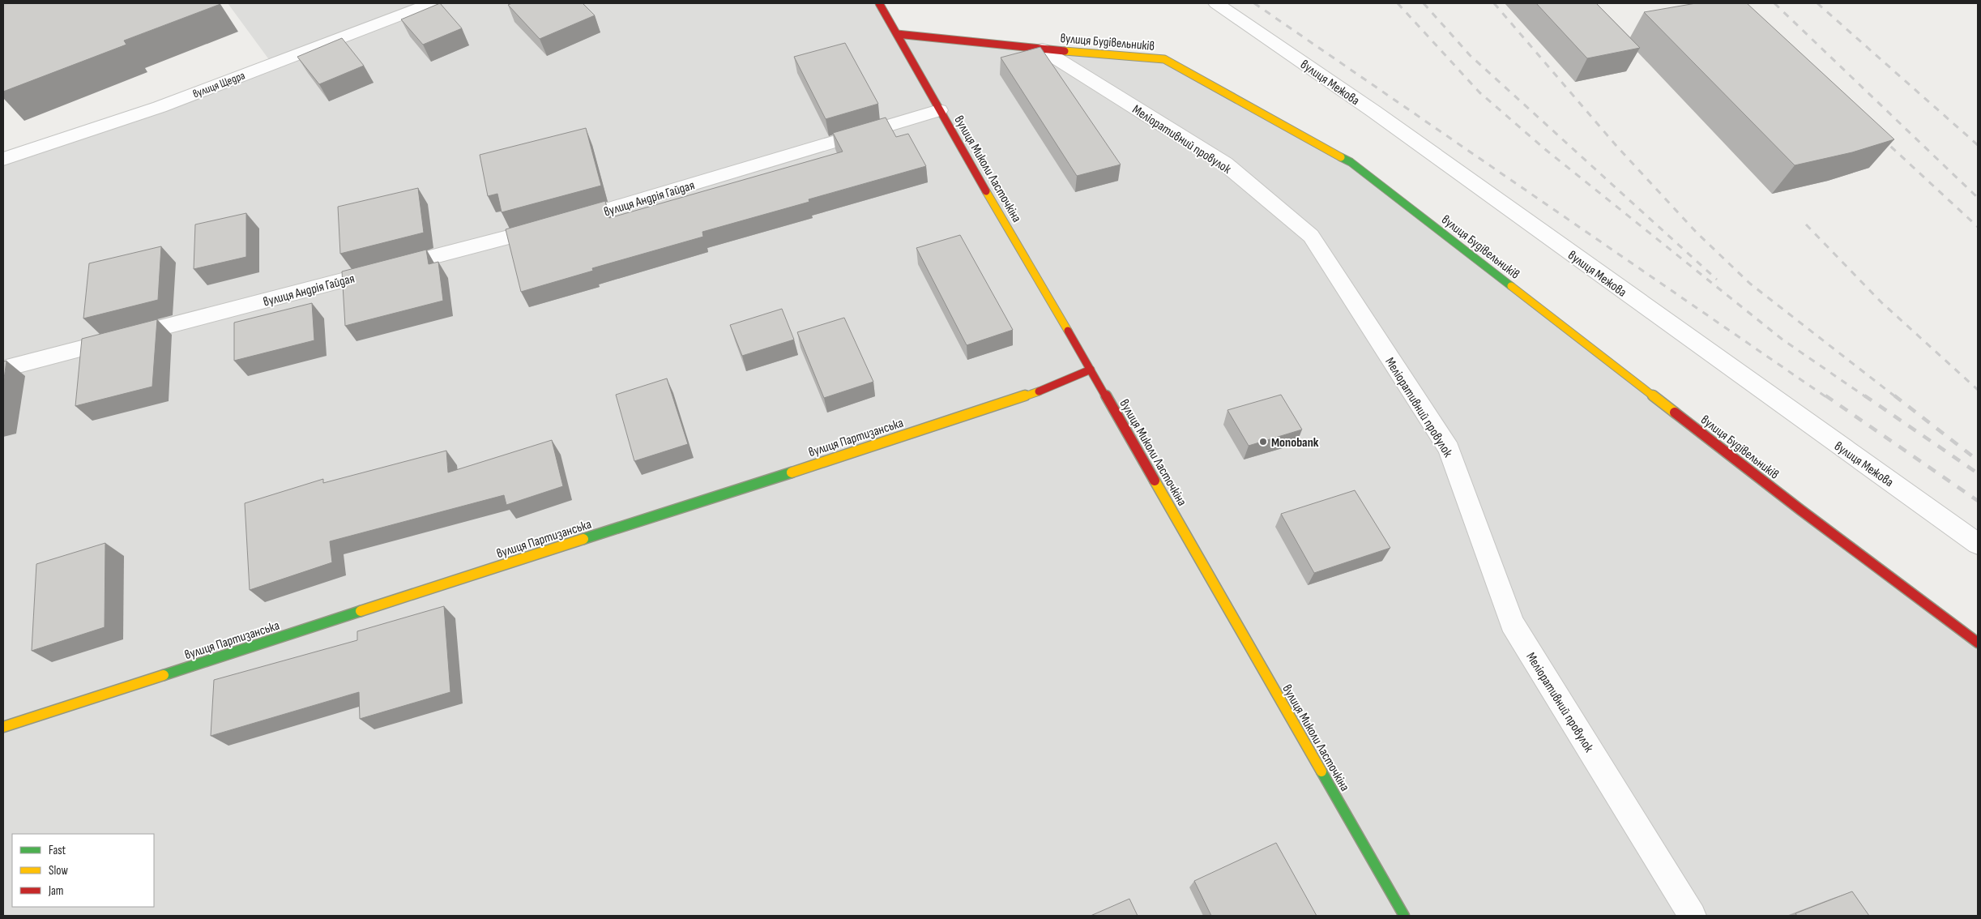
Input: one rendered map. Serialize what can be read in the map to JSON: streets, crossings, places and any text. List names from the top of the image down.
{
  "streets": {
    "street": [
      "вулиця Будівельників",
      "вулиця Межова",
      "вулиця Щедра",
      "Меліоративний провулок",
      "вулиця Миколи Ласточкіна",
      "вулиця Андрія Гайдая",
      "вулиця Партизанська"
    ]
  },
  "crossings": [
    ["вулиця Будівельників", "Меліоративний провулок"],
    ["вулиця Будівельників", "вулиця Миколи Ласточкіна"],
    ["вулиця Миколи Ласточкіна", "вулиця Андрія Гайдая"],
    ["вулиця Миколи Ласточкіна", "вулиця Партизанська"]
  ],
  "places": ["Monobank"],
  "legend": ["Fast", "Slow", "Jam"]
}
